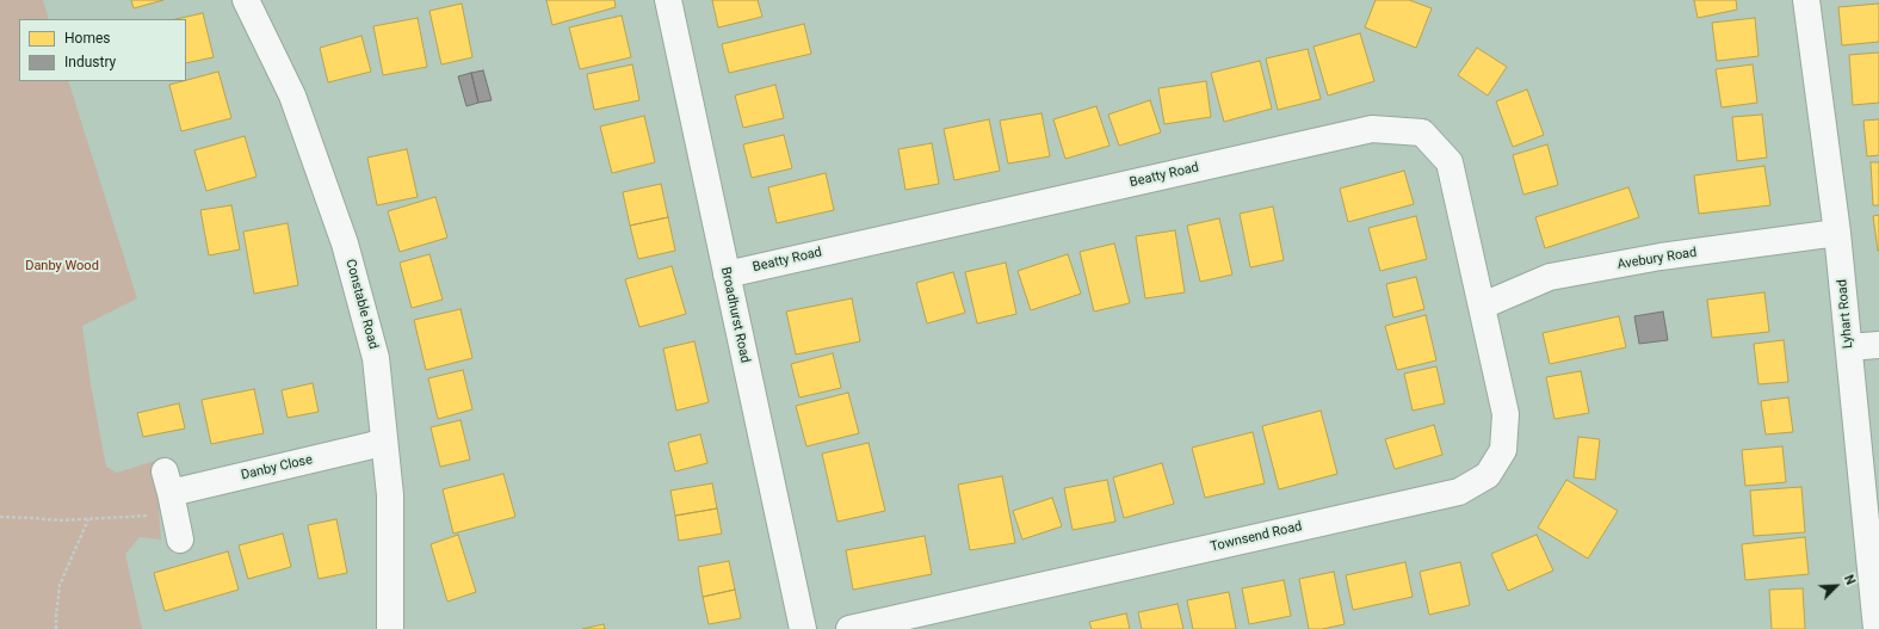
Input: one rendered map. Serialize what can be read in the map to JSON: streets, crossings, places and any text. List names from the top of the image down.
{
  "streets": {
    "street": [
      "Beatty Road",
      "Avebury Road",
      "Constable Road",
      "Lyhart Road",
      "Broadhurst Road",
      "Danby Close",
      "Townsend Road"
    ]
  },
  "crossings": [
    ["Beatty Road", "Avebury Road"],
    ["Beatty Road", "Broadhurst Road"],
    ["Beatty Road", "Townsend Road"],
    ["Avebury Road", "Lyhart Road"],
    ["Avebury Road", "Townsend Road"],
    ["Constable Road", "Danby Close"]
  ],
  "parks": ["Danby Wood"],
  "legend": ["Homes", "Industry"],
  "north": "top right"
}
